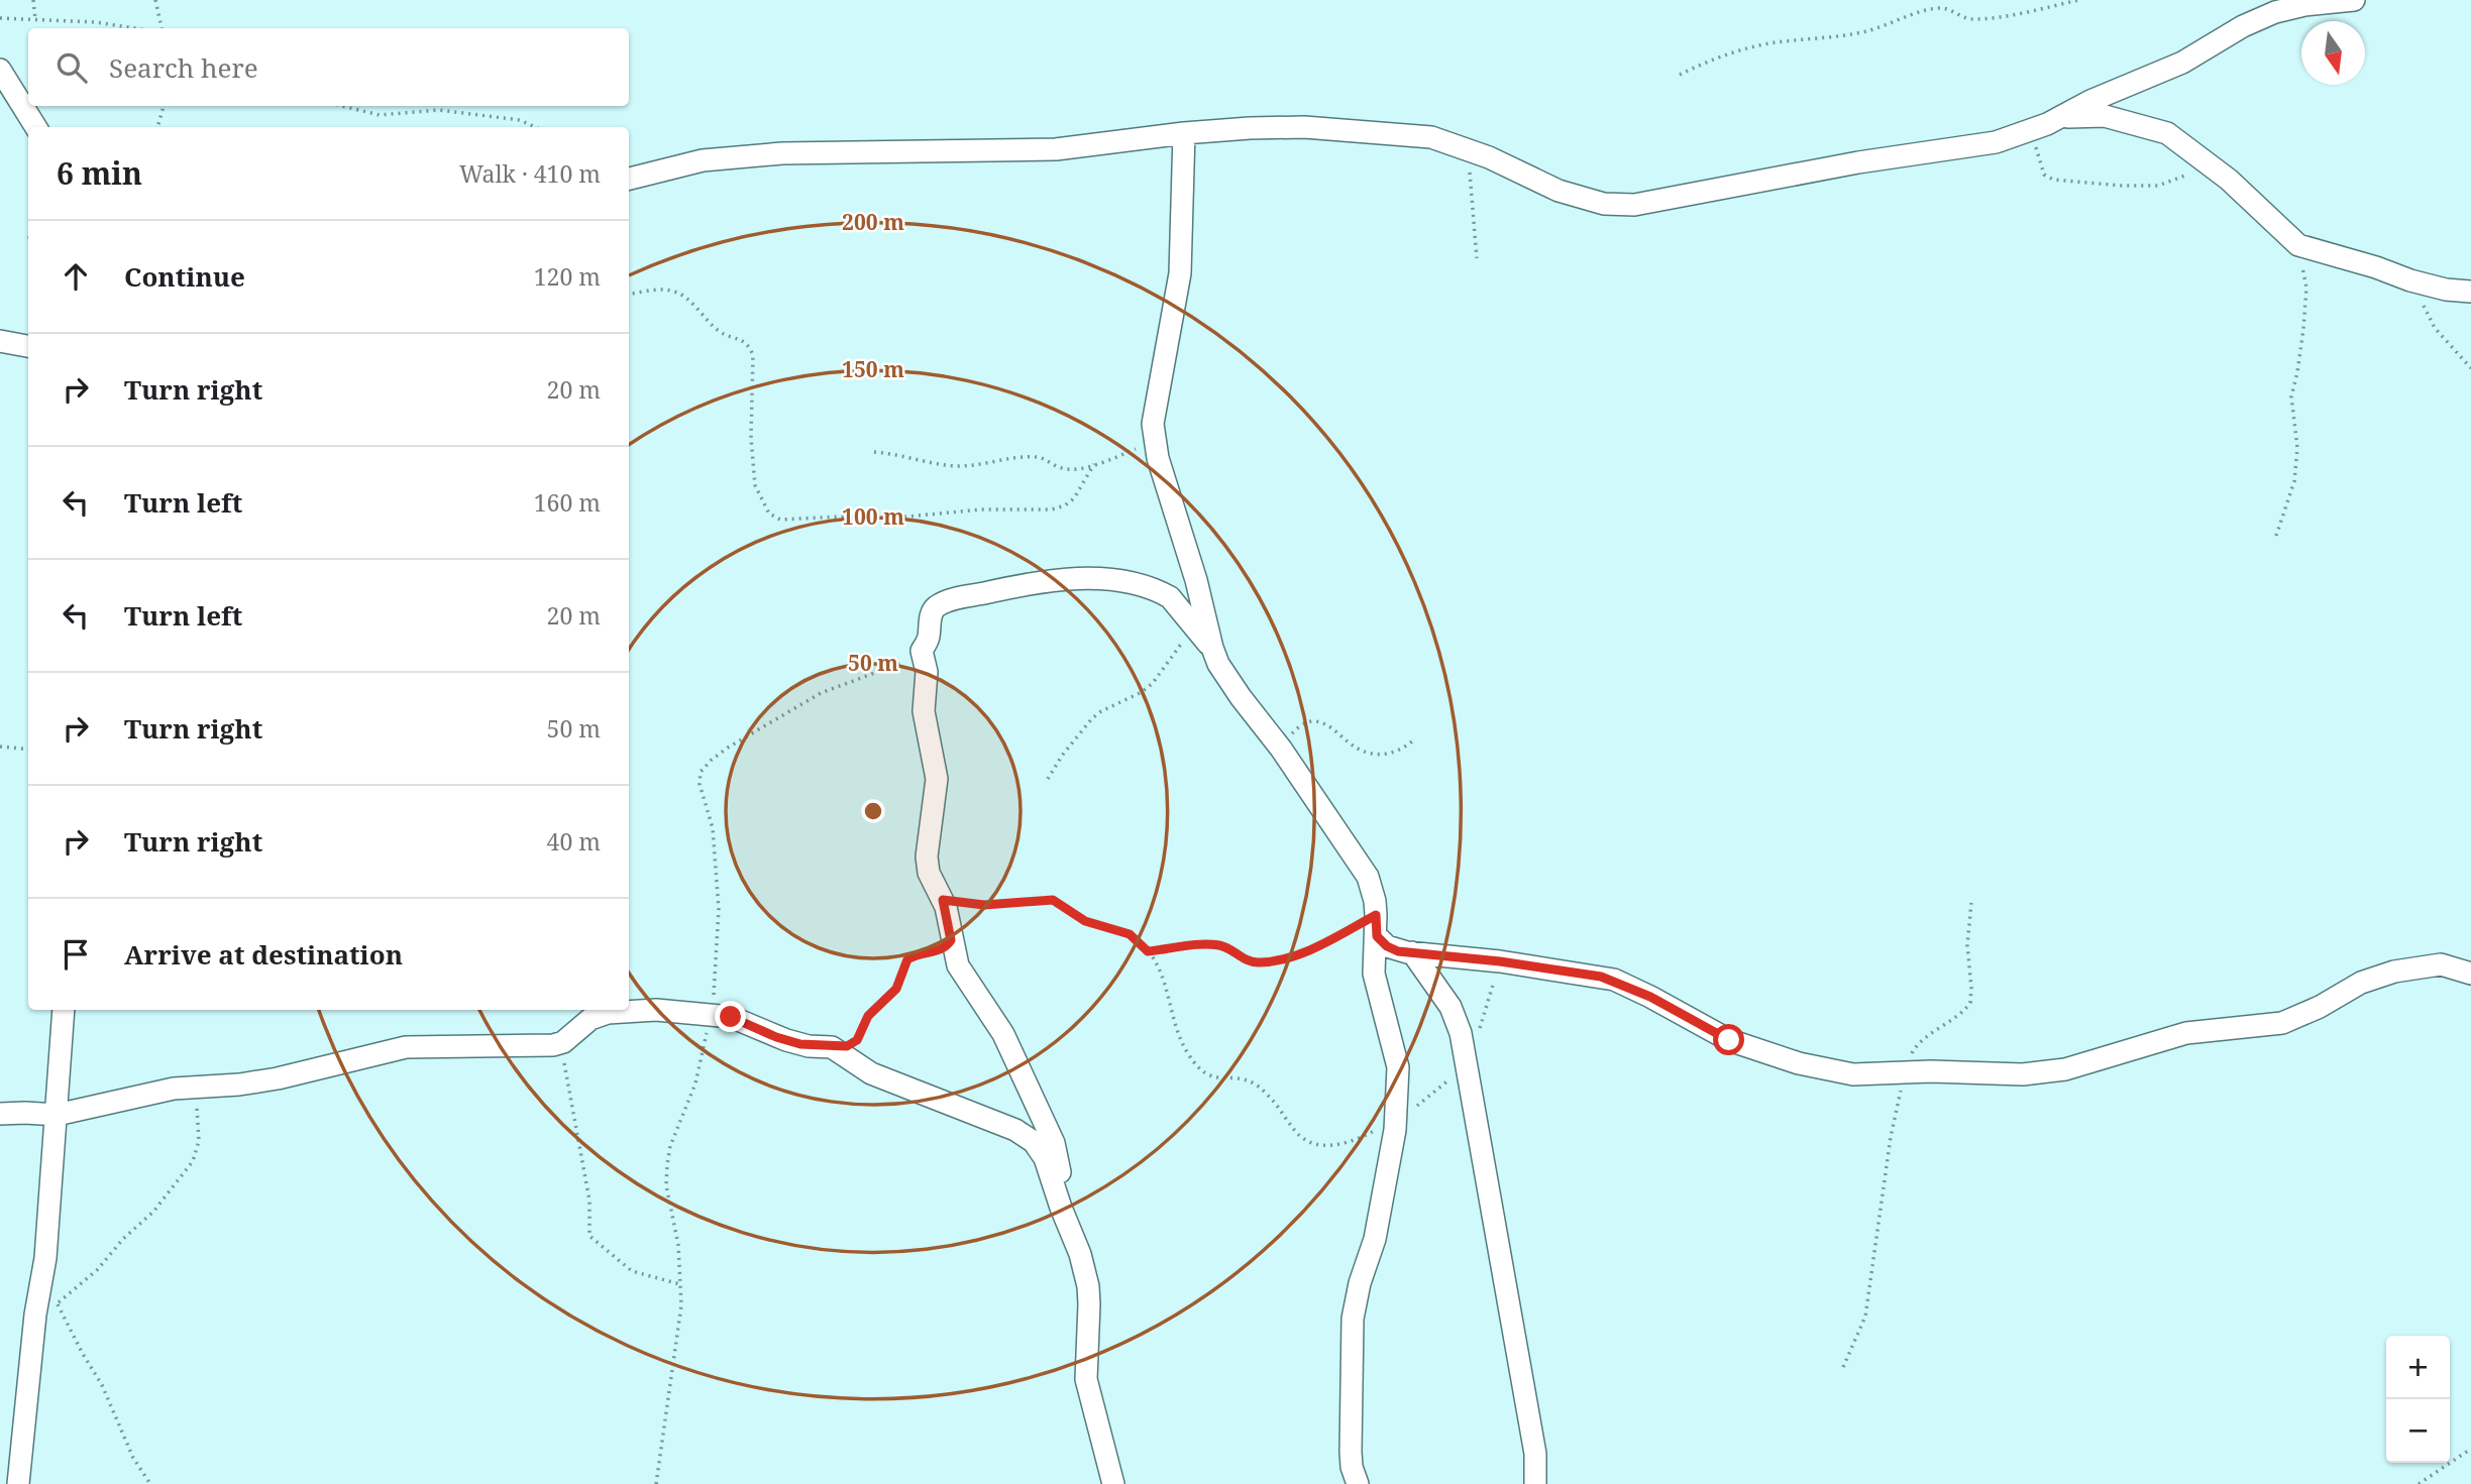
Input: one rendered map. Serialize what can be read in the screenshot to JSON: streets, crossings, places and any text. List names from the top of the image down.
{
  "north": "bottom",
  "page": {
    "search": "Search here",
    "heading": ["6 min", "Walk · 410 m"],
    "list": [
      ["Continue", "120 m"],
      ["Turn right", "20 m"],
      ["Turn left", "160 m"],
      ["Turn left", "20 m"],
      ["Turn right", "50 m"],
      ["Turn right", "40 m"],
      "Arrive at destination"
    ],
    "map_buttons": ["+", "−"]
  },
  "rings": [
    "200 m",
    "150 m",
    "100 m",
    "50 m"
  ]
}
